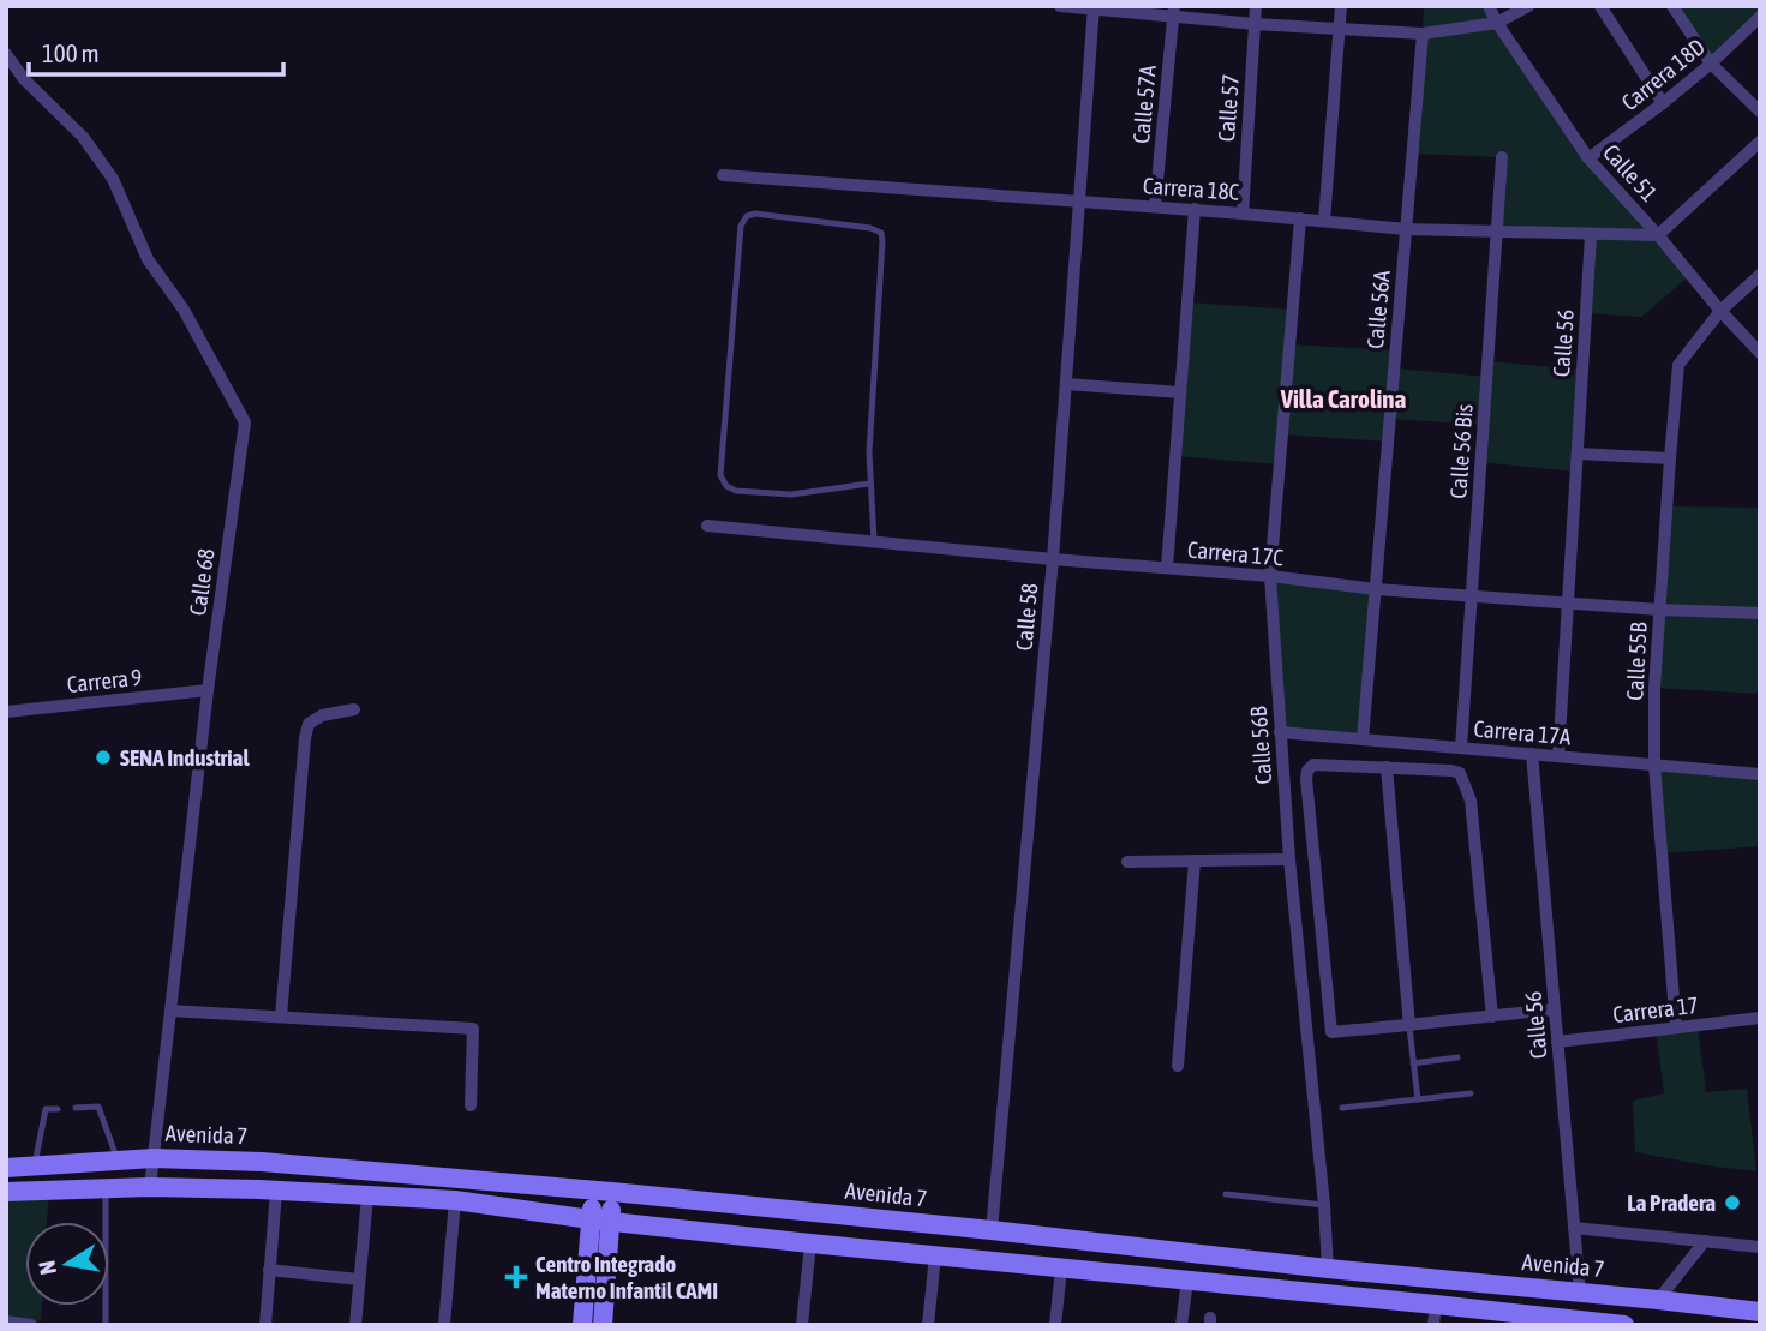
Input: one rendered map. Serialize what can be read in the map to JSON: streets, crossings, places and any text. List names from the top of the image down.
{
  "streets": {
    "main road": ["Avenida 7"],
    "street": [
      "Carrera 18D",
      "Calle 57A",
      "Calle 57",
      "Calle 51",
      "Carrera 18C",
      "Calle 56A",
      "Calle 56",
      "Calle 56 Bis",
      "Carrera 17C",
      "Calle 68",
      "Calle 58",
      "Calle 55B",
      "Carrera 9",
      "Carrera 17A",
      "Calle 56B",
      "Carrera 17"
    ]
  },
  "crossings": [
    ["Carrera 18D", "Calle 51"],
    ["Calle 57A", "Carrera 18C"],
    ["Calle 57", "Carrera 18C"],
    ["Calle 51", "Carrera 18C"],
    ["Calle 51", "Calle 55B"],
    ["Carrera 18C", "Calle 56A"],
    ["Carrera 18C", "Calle 56"],
    ["Carrera 18C", "Calle 56 Bis"],
    ["Carrera 18C", "Calle 58"],
    ["Carrera 18C", "Calle 56B"],
    ["Calle 56A", "Carrera 17C"],
    ["Calle 56A", "Carrera 17A"],
    ["Calle 56", "Carrera 17C"],
    ["Calle 56", "Carrera 17A"],
    ["Calle 56", "Carrera 17"],
    ["Calle 56", "Avenida 7"],
    ["Calle 56 Bis", "Carrera 17C"],
    ["Calle 56 Bis", "Carrera 17A"],
    ["Carrera 17C", "Calle 58"],
    ["Carrera 17C", "Calle 55B"],
    ["Carrera 17C", "Calle 56B"],
    ["Calle 68", "Carrera 9"],
    ["Calle 68", "Avenida 7"],
    ["Calle 58", "Avenida 7"],
    ["Calle 55B", "Carrera 17A"],
    ["Calle 55B", "Carrera 17"],
    ["Carrera 17A", "Calle 56B"],
    ["Calle 56B", "Avenida 7"]
  ],
  "districts": ["Villa Carolina"],
  "places": {
    "other": ["SENA Industrial", "La Pradera"],
    "health": ["Centro Integrado Materno Infantil CAMI"]
  },
  "scale_bar": "100 m",
  "north": "left"
}
